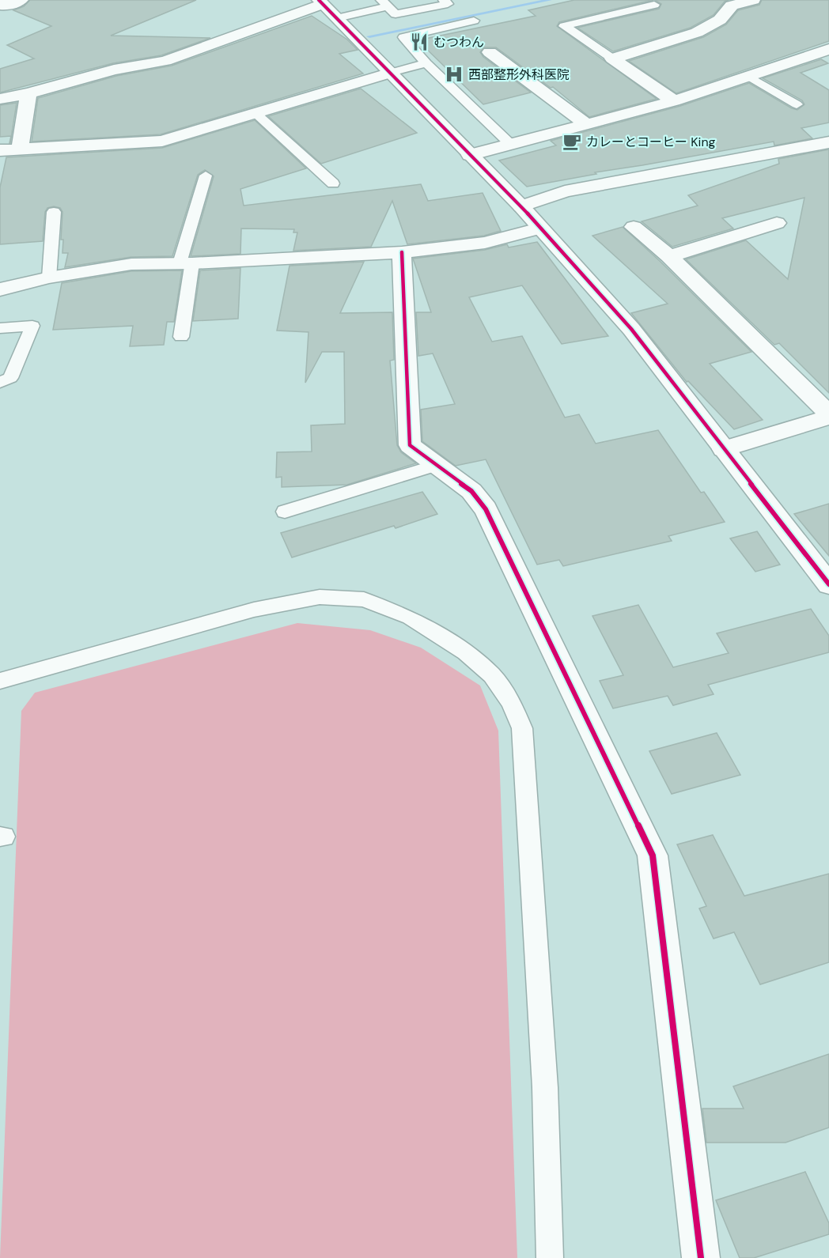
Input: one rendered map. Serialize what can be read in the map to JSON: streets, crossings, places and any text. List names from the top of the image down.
{
  "places": {
    "restaurant": ["むつわん"],
    "hospital": ["西部整形外科医院"],
    "cafe": ["カレーとコーヒー King"]
  }
}
